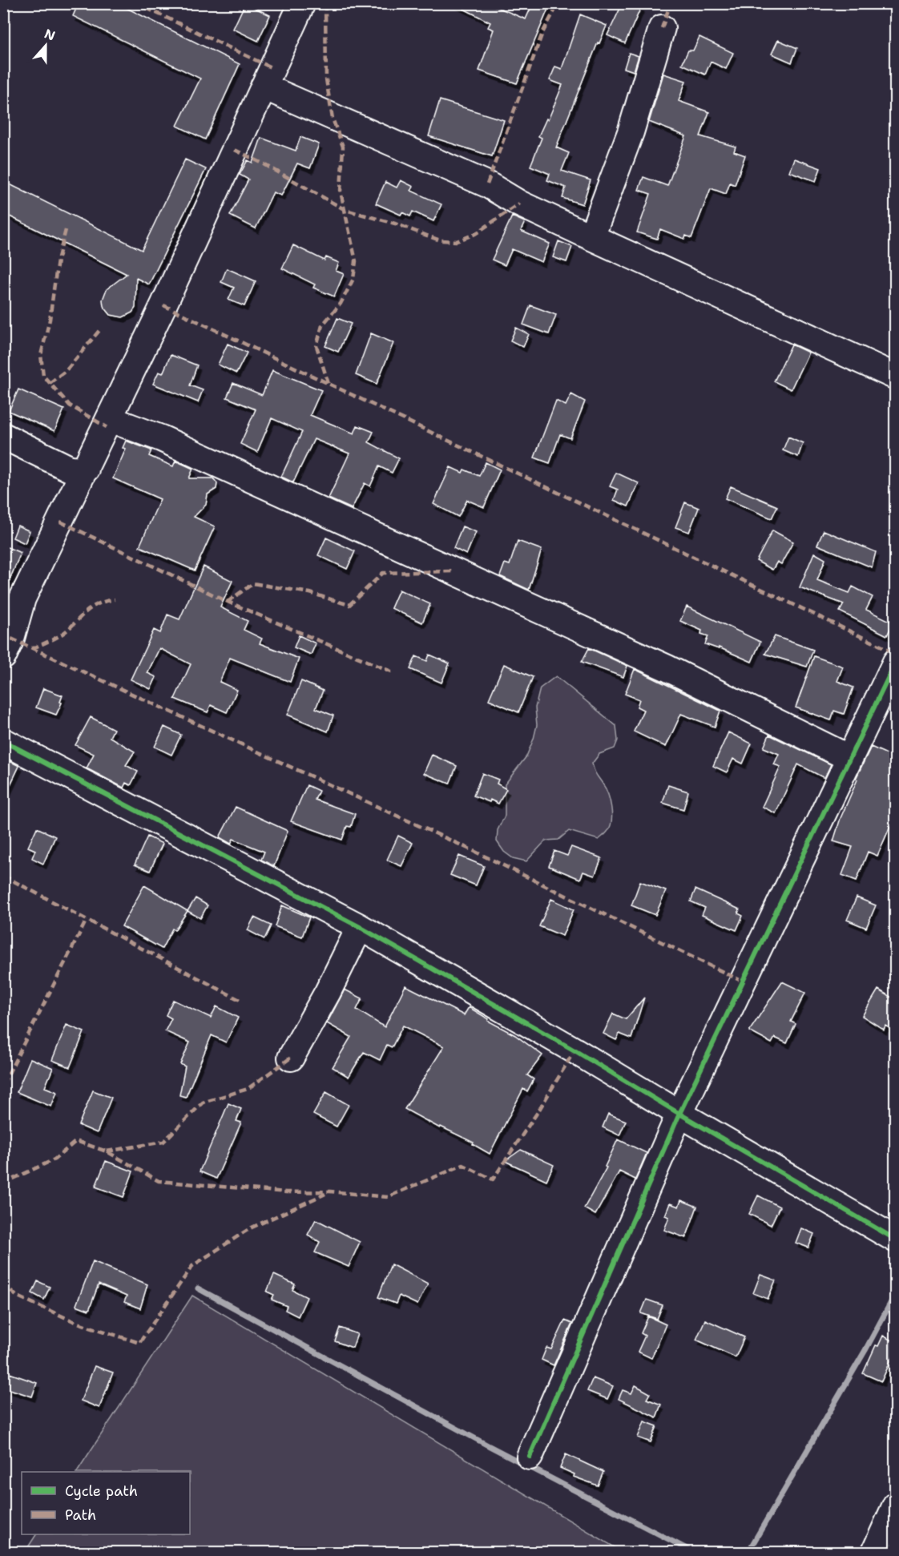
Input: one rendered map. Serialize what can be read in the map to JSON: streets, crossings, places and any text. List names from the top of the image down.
{
  "legend": ["Cycle path", "Path"],
  "north": "top"
}
